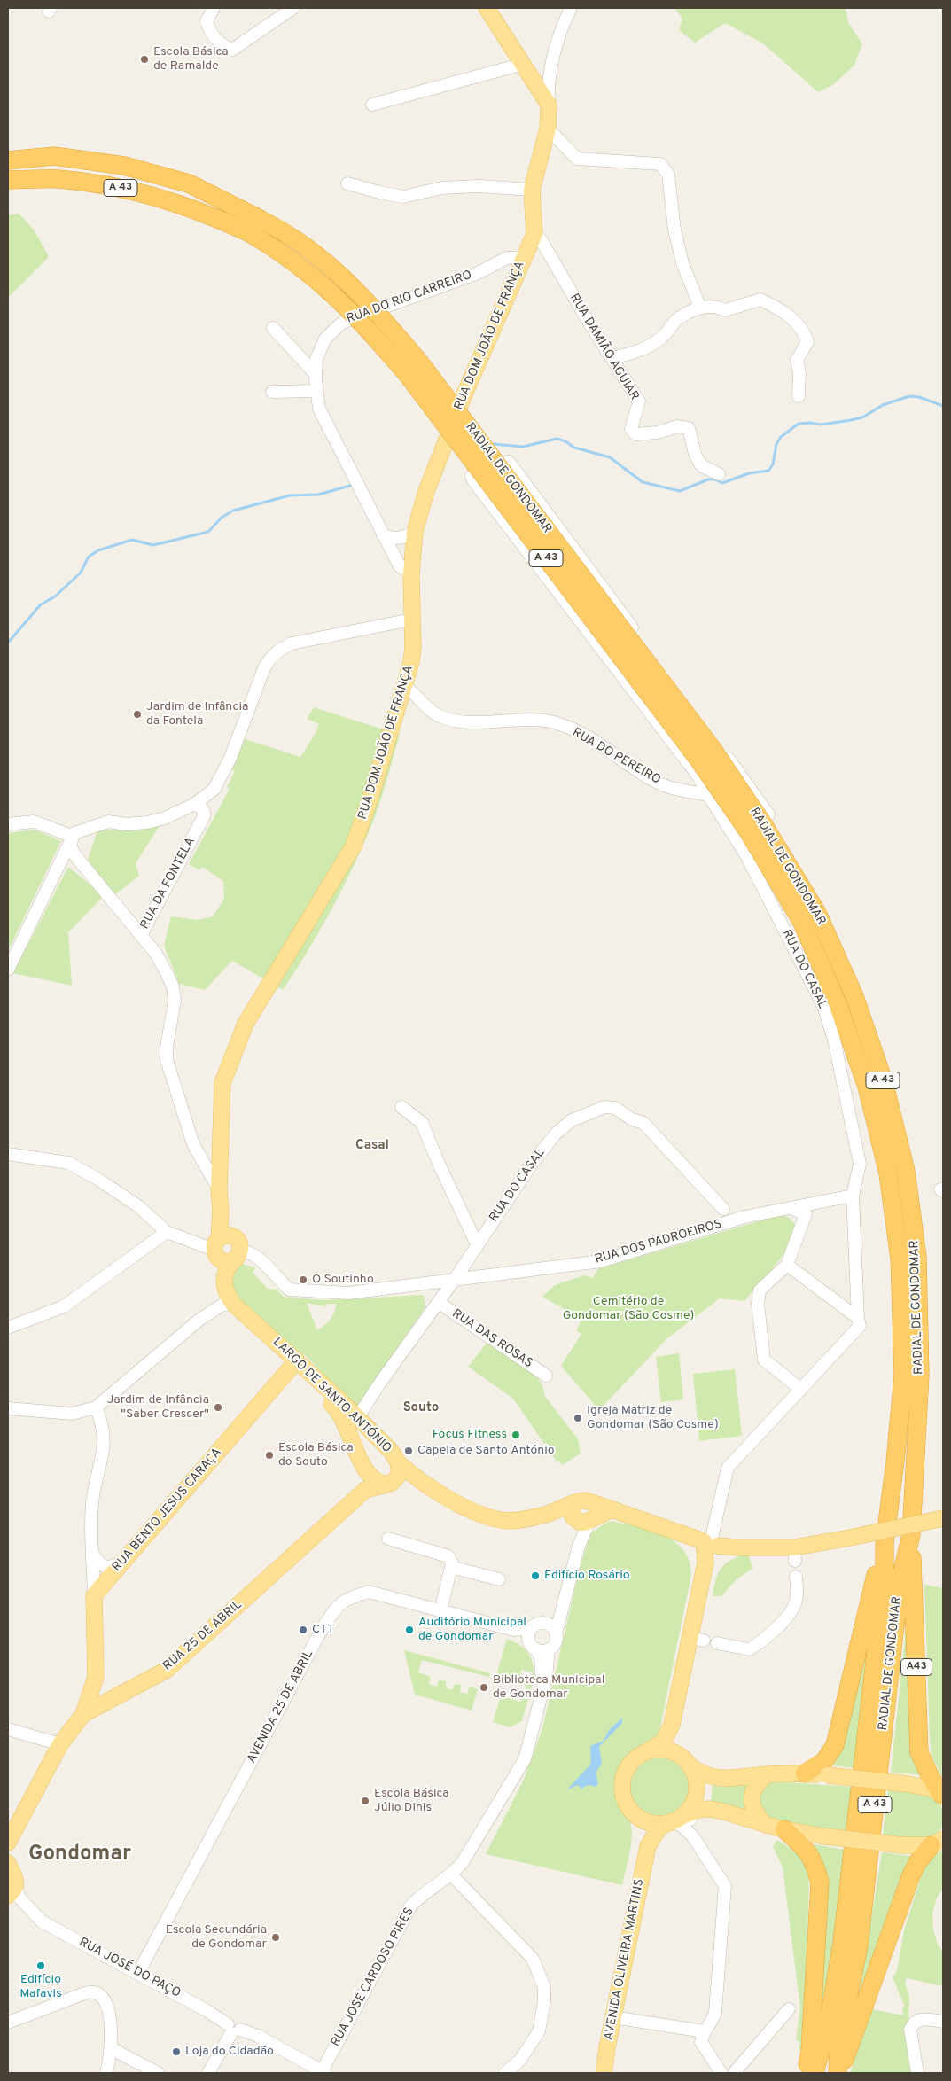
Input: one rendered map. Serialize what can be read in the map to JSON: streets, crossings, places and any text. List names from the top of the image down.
{
  "streets": {
    "highway": ["A 43", "RADIAL DE GONDOMAR", "A43"],
    "main road": [
      "RUA DOM JOÃO DE FRANÇA",
      "LARGO DE SANTO ANTÓNIO",
      "RUA BENTO JESUS CARAÇA",
      "RUA 25 DE ABRIL",
      "AVENIDA OLIVEIRA MARTINS"
    ],
    "street": [
      "RUA DO RIO CARREIRO",
      "RUA DAMIÃO AGUIAR",
      "RUA DO PEREIRO",
      "RUA DA FONTELA",
      "RUA DO CASAL",
      "RUA DOS PADROEIROS",
      "RUA DAS ROSAS",
      "AVENIDA 25 DE ABRIL",
      "RUA JOSÉ DO PAÇO",
      "RUA JOSÉ CARDOSO PIRES"
    ]
  },
  "crossings": [
    ["RUA DO RIO CARREIRO", "RUA DOM JOÃO DE FRANÇA"],
    ["RUA DOM JOÃO DE FRANÇA", "RUA DAMIÃO AGUIAR"],
    ["RUA DOM JOÃO DE FRANÇA", "RUA DO PEREIRO"],
    ["RUA DOM JOÃO DE FRANÇA", "RUA DA FONTELA"],
    ["RUA DOM JOÃO DE FRANÇA", "RUA DOS PADROEIROS"],
    ["RUA DOM JOÃO DE FRANÇA", "LARGO DE SANTO ANTÓNIO"],
    ["RADIAL DE GONDOMAR", "A43"],
    ["RUA DO PEREIRO", "RUA DO CASAL"],
    ["RUA DO CASAL", "RUA DOS PADROEIROS"],
    ["RUA DO CASAL", "RUA DAS ROSAS"],
    ["RUA DO CASAL", "LARGO DE SANTO ANTÓNIO"],
    ["RUA DOS PADROEIROS", "LARGO DE SANTO ANTÓNIO"],
    ["LARGO DE SANTO ANTÓNIO", "RUA BENTO JESUS CARAÇA"],
    ["LARGO DE SANTO ANTÓNIO", "RUA 25 DE ABRIL"],
    ["AVENIDA 25 DE ABRIL", "RUA JOSÉ DO PAÇO"],
    ["AVENIDA 25 DE ABRIL", "RUA JOSÉ CARDOSO PIRES"],
    ["RUA JOSÉ DO PAÇO", "RUA JOSÉ CARDOSO PIRES"]
  ],
  "districts": ["Casal", "Souto", "Gondomar"],
  "parks": ["Cemitério de Gondomar (São Cosme)"],
  "places": [
    "Escola Básica de Ramalde",
    "Jardim de Infância da Fontela",
    "O Soutinho",
    "Jardim de Infância \"Saber Crescer\"",
    "Igreja Matriz de Gondomar (São Cosme)",
    "Focus Fitness",
    "Capela de Santo António",
    "Escola Básica do Souto",
    "Edifício Rosário",
    "CTT",
    "Auditório Municipal de Gondomar",
    "Biblioteca Municipal de Gondomar",
    "Escola Básica Júlio Dinis",
    "Escola Secundária de Gondomar",
    "Edifício Mafavis",
    "Loja do Cidadão"
  ]
}
